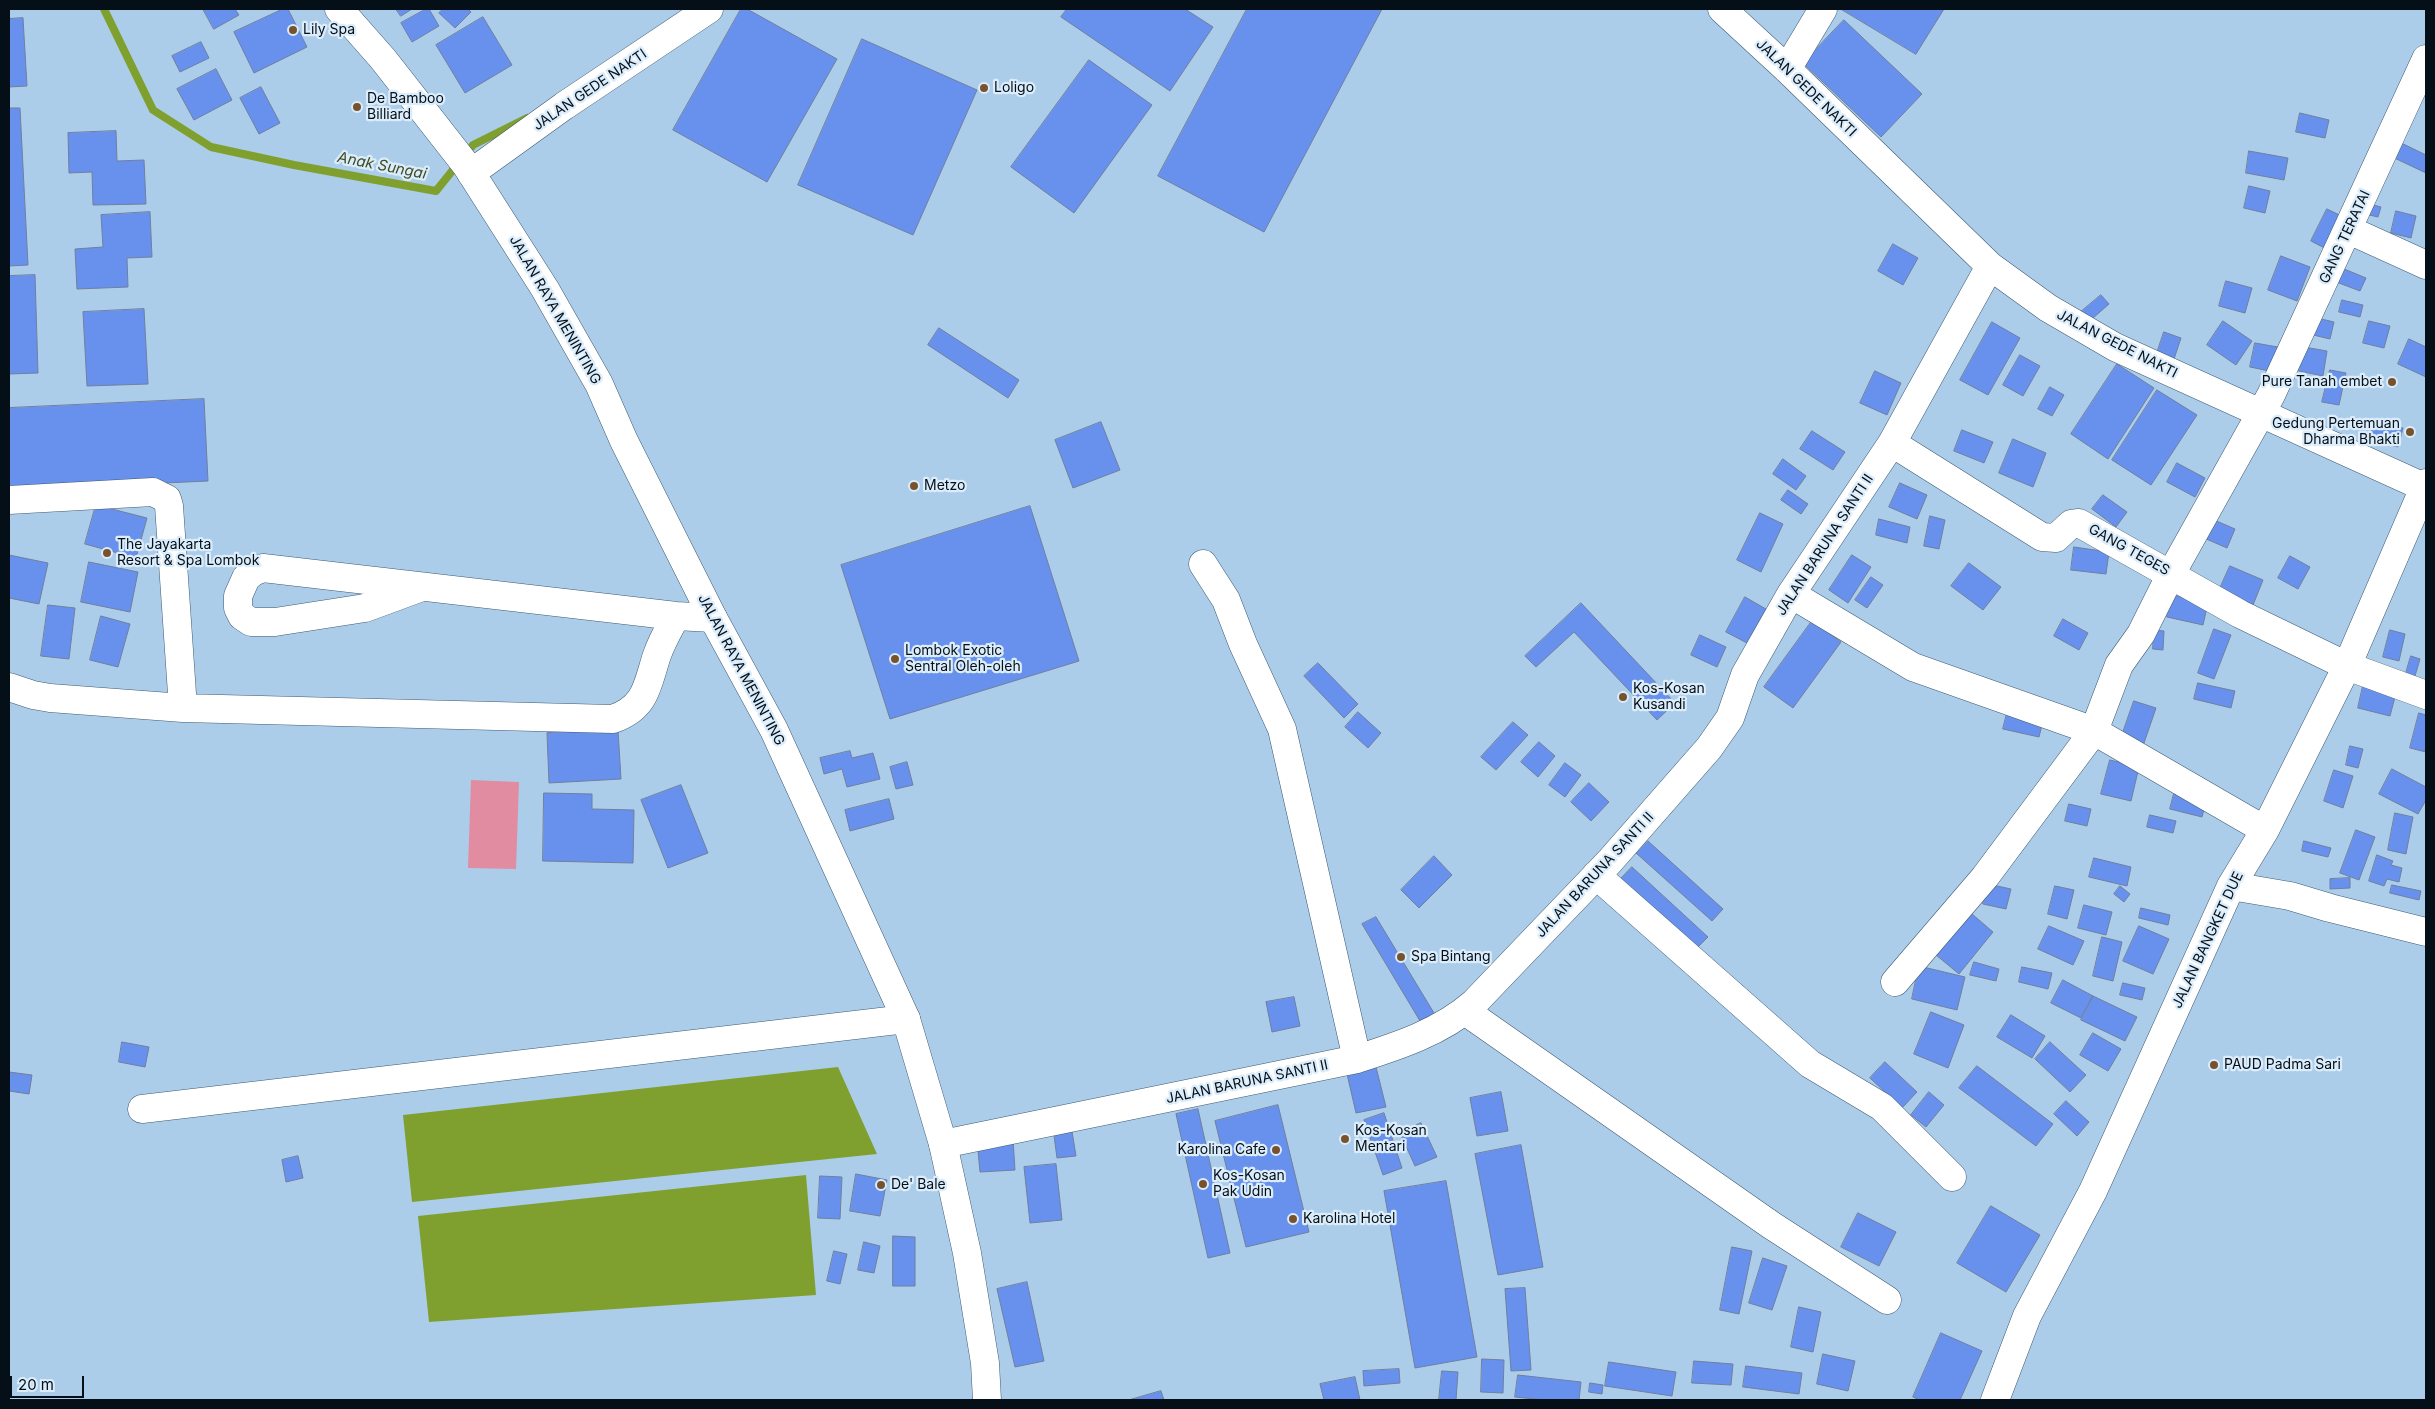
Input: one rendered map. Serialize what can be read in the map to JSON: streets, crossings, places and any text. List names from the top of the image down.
{
  "streets": {
    "main road": [
      "JALAN GEDE NAKTI",
      "GANG TERATAI",
      "JALAN RAYA MENINTING",
      "JALAN BARUNA SANTI II",
      "GANG TEGES",
      "JALAN BANGKET DUE"
    ]
  },
  "crossings": [
    ["JALAN GEDE NAKTI", "GANG TERATAI"],
    ["JALAN GEDE NAKTI", "JALAN RAYA MENINTING"],
    ["JALAN GEDE NAKTI", "JALAN BARUNA SANTI II"],
    ["JALAN GEDE NAKTI", "JALAN BANGKET DUE"],
    ["GANG TERATAI", "GANG TEGES"],
    ["JALAN RAYA MENINTING", "JALAN BARUNA SANTI II"],
    ["JALAN BARUNA SANTI II", "GANG TEGES"],
    ["GANG TEGES", "JALAN BANGKET DUE"]
  ],
  "water": ["Anak Sungai"],
  "places": [
    "Lily Spa",
    "Loligo",
    "De Bamboo Billiard",
    "Pure Tanah embet",
    "Gedung Pertemuan Dharma Bhakti",
    "Metzo",
    "The Jayakarta Resort & Spa Lombok",
    "Lombok Exotic Sentral Oleh-oleh",
    "Kos-Kosan Kusandi",
    "Spa Bintang",
    "PAUD Padma Sari",
    "Kos-Kosan Mentari",
    "Karolina Cafe",
    "Kos-Kosan Pak Udin",
    "De' Bale",
    "Karolina Hotel"
  ],
  "scale_bar": "20 m"
}
